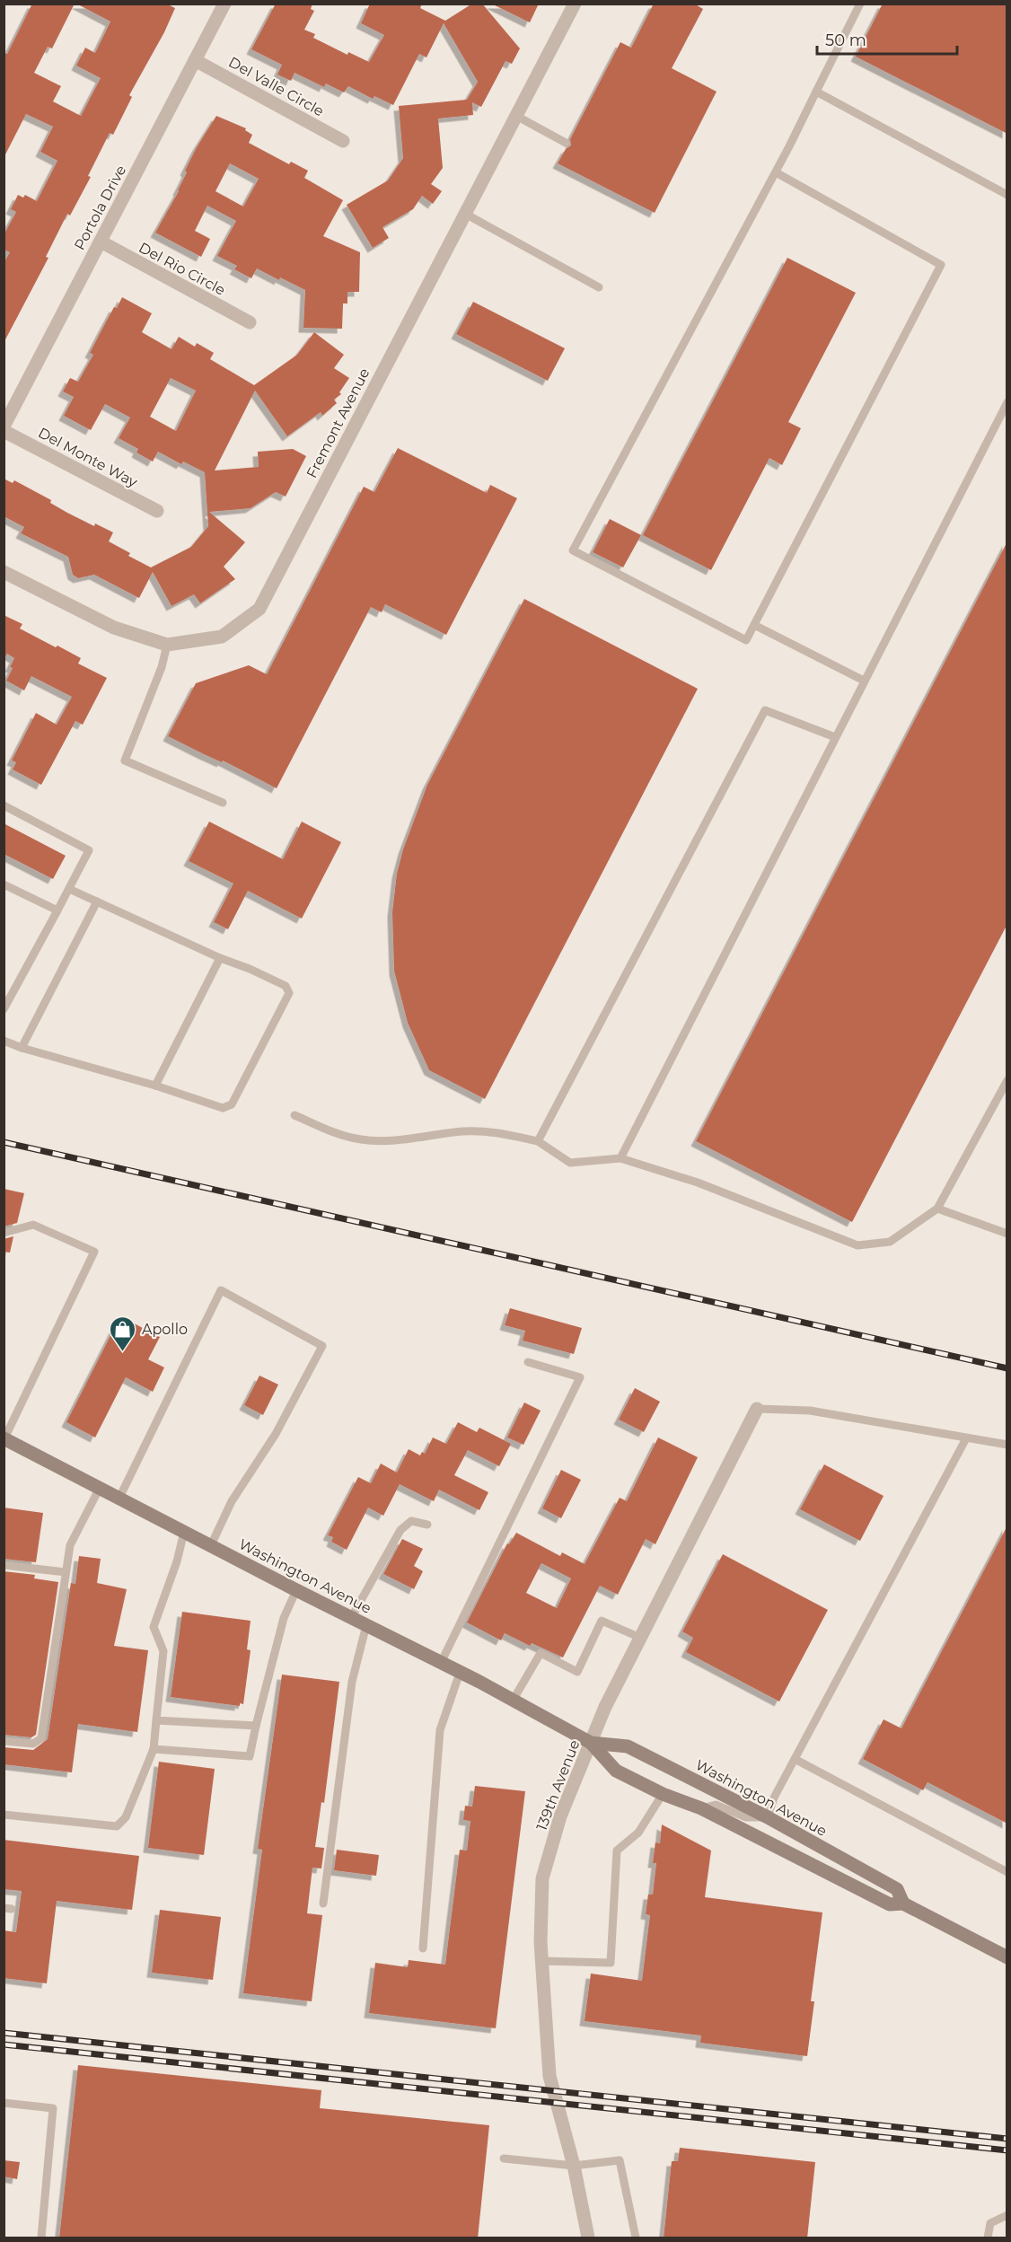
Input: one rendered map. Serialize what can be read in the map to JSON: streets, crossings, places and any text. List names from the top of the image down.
{
  "streets": {
    "main road": ["Washington Avenue"],
    "street": [
      "Del Valle Circle",
      "Portola Drive",
      "Del Rio Circle",
      "Fremont Avenue",
      "Del Monte Way",
      "139th Avenue"
    ]
  },
  "crossings": [
    ["Del Valle Circle", "Portola Drive"],
    ["Portola Drive", "Del Rio Circle"],
    ["Washington Avenue", "139th Avenue"]
  ],
  "places": {
    "shop": ["Apollo"]
  },
  "scale_bar": "50 m"
}
